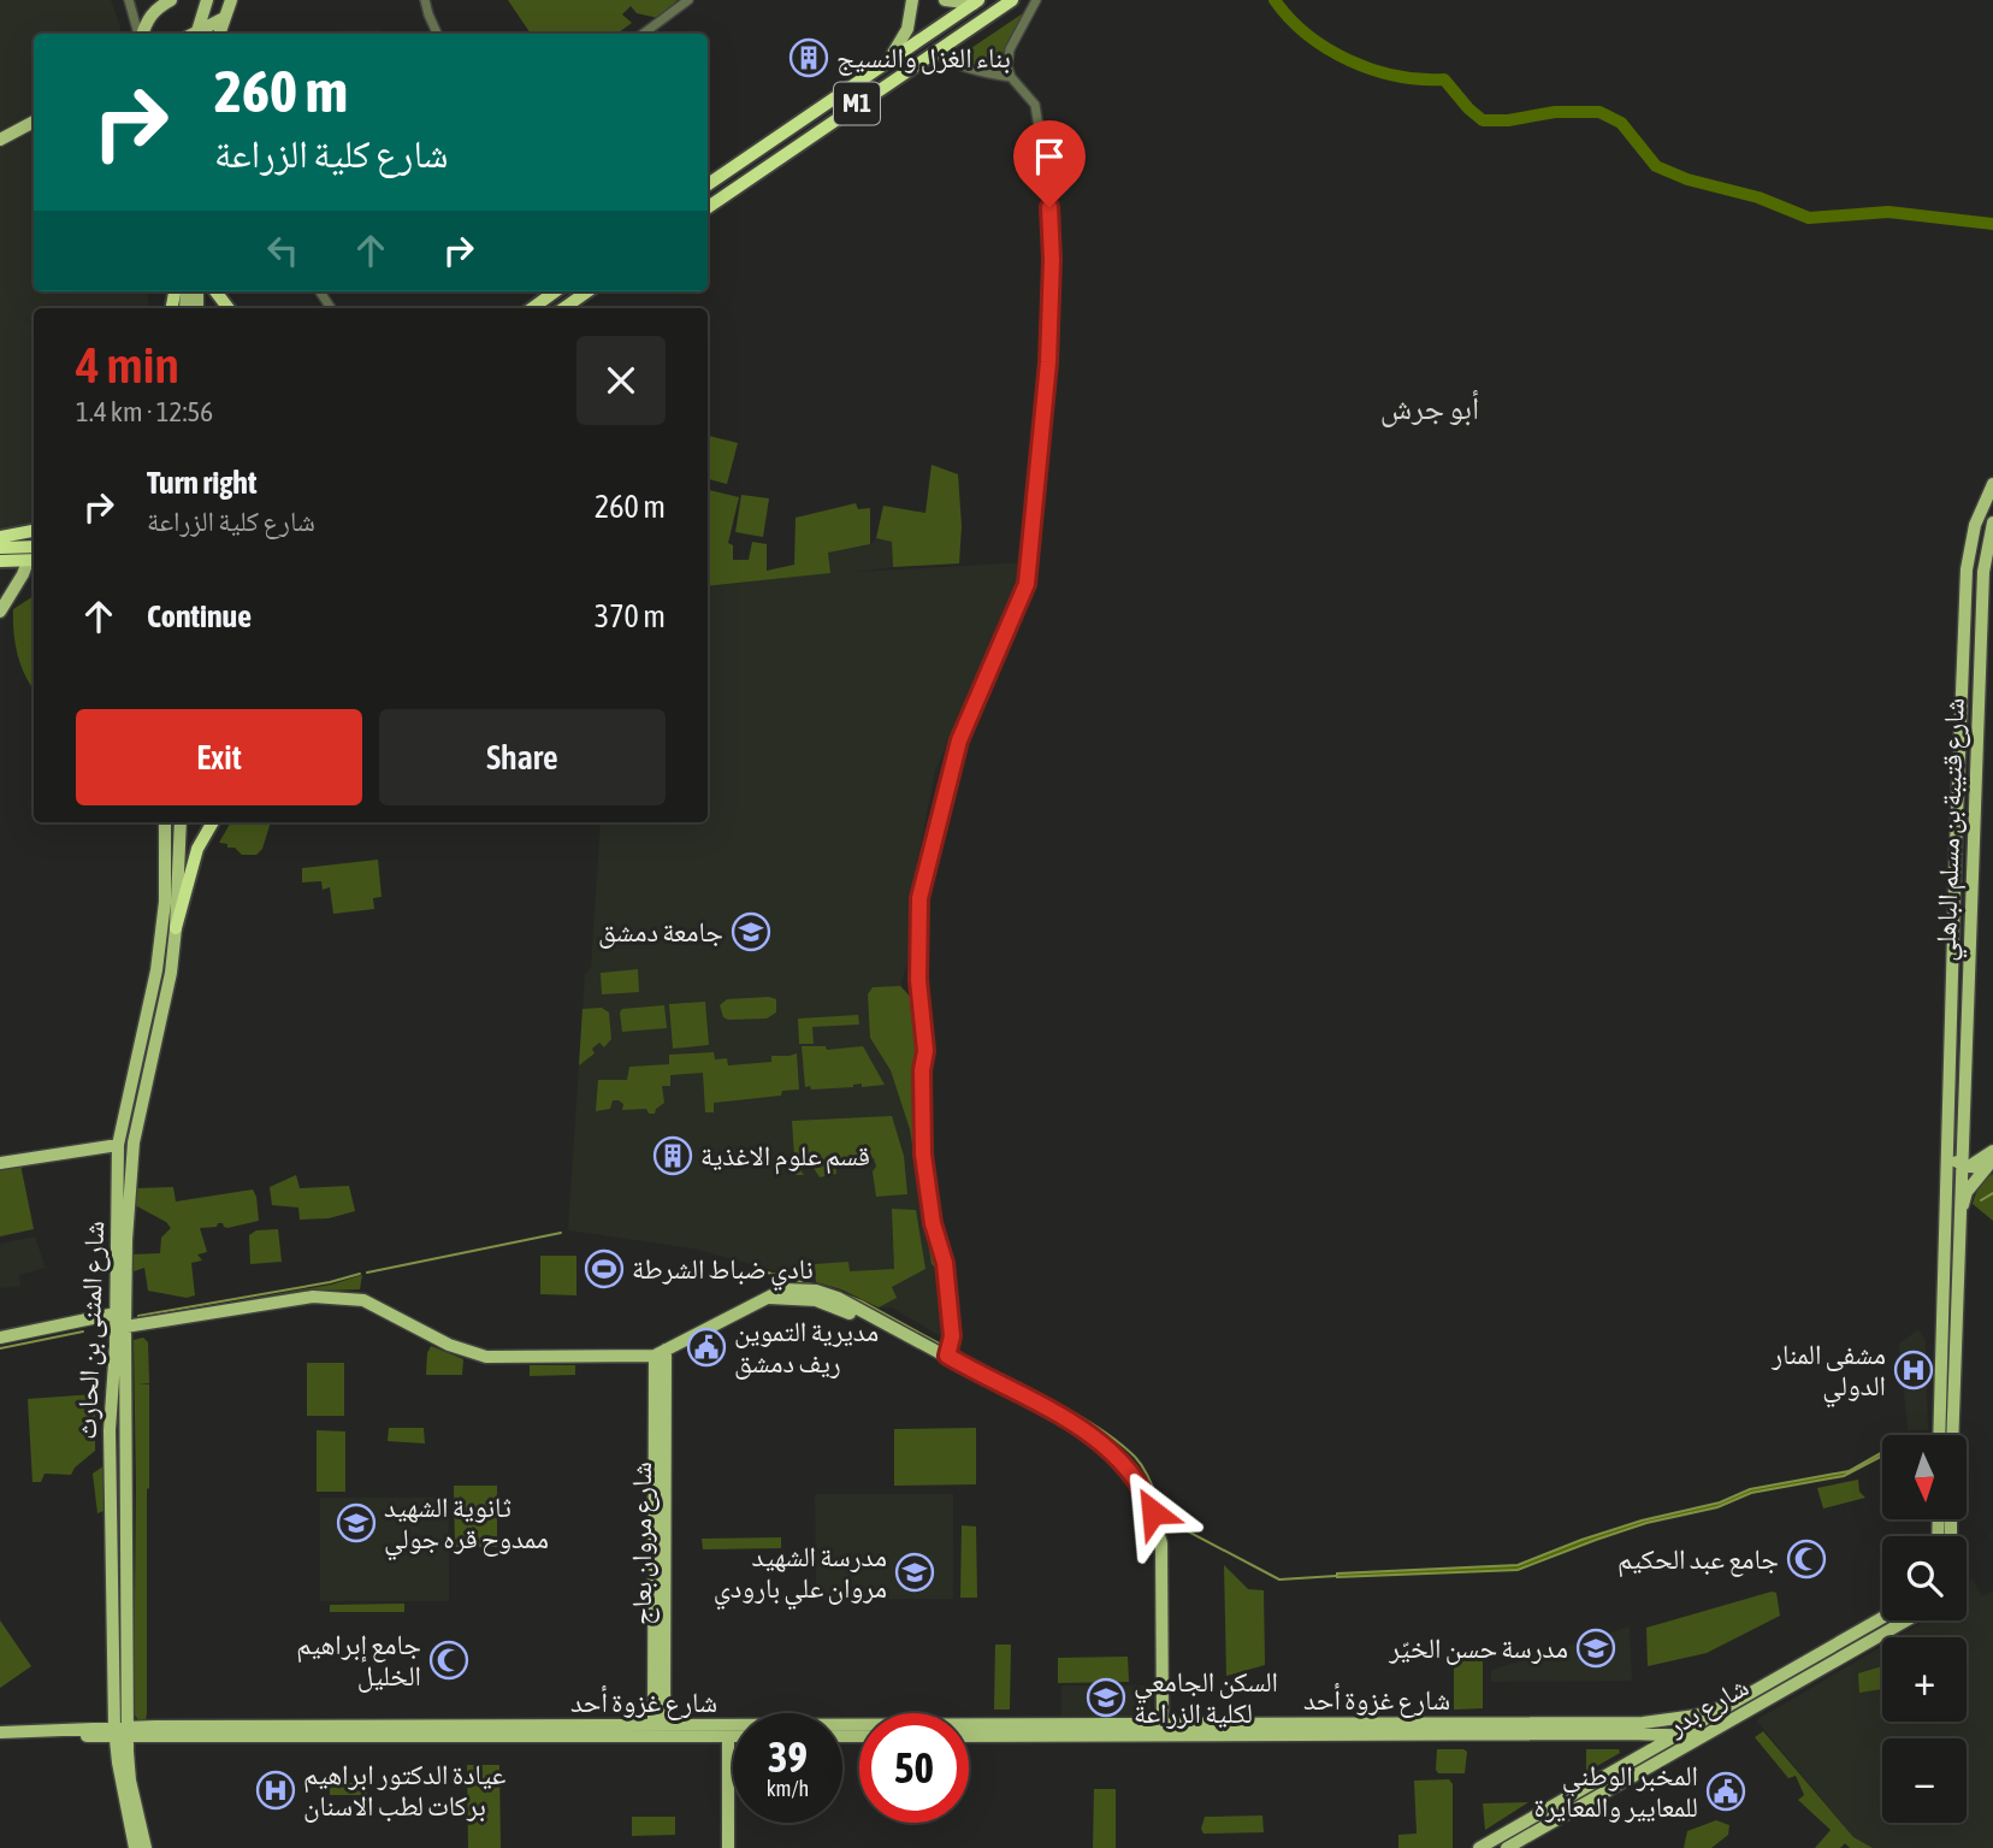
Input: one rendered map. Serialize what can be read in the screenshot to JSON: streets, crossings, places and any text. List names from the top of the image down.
{
  "streets": {
    "highway": ["M1"],
    "main road": [
      "شارع قتيبة بن مسلم الباهلي",
      "شارع المثنى بن الحارث",
      "شارع مروان بعاج",
      "شارع غزوة أحد",
      "شارع بدر"
    ]
  },
  "crossings": [
    ["شارع المثنى بن الحارث", "شارع غزوة أحد"],
    ["شارع مروان بعاج", "شارع غزوة أحد"],
    ["شارع غزوة أحد", "شارع بدر"]
  ],
  "districts": ["أبو جرش"],
  "places": {
    "building": ["بناء الغزل والنسيج", "قسم علوم الاغذية"],
    "school or university": [
      "جامعة دمشق",
      "ثانوية الشهيد ممدوح قره جولي",
      "مدرسة الشهيد مروان علي بارودي",
      "مدرسة حسن الخيّر",
      "السكن الجامعي لكلية الزراعة"
    ],
    "sports": ["نادي ضباط الشرطة"],
    "public building": ["مديرية التموين ريف دمشق", "المخبر الوطني للمعايير والمعايرة"],
    "hospital": ["مشفى المنار الدولي", "عيادة الدكتور ابراهيم بركات لطب الاسنان"],
    "mosque": ["جامع عبد الحكيم", "جامع إبراهيم الخليل"]
  },
  "north": "bottom",
  "page": {
    "turn": ["260 m", "شارع كلية الزراعة"],
    "heading": ["4 min", "1.4 km · 12:56"],
    "list": [
      {
        "name": "Turn right",
        "note": "شارع كلية الزراعة",
        "value": "260 m"
      },
      {
        "name": "Continue",
        "value": "370 m"
      }
    ],
    "buttons": ["Exit", "Share"],
    "map_buttons": ["+", "−"],
    "speed": "39 km/h",
    "limit": "50"
  }
}
